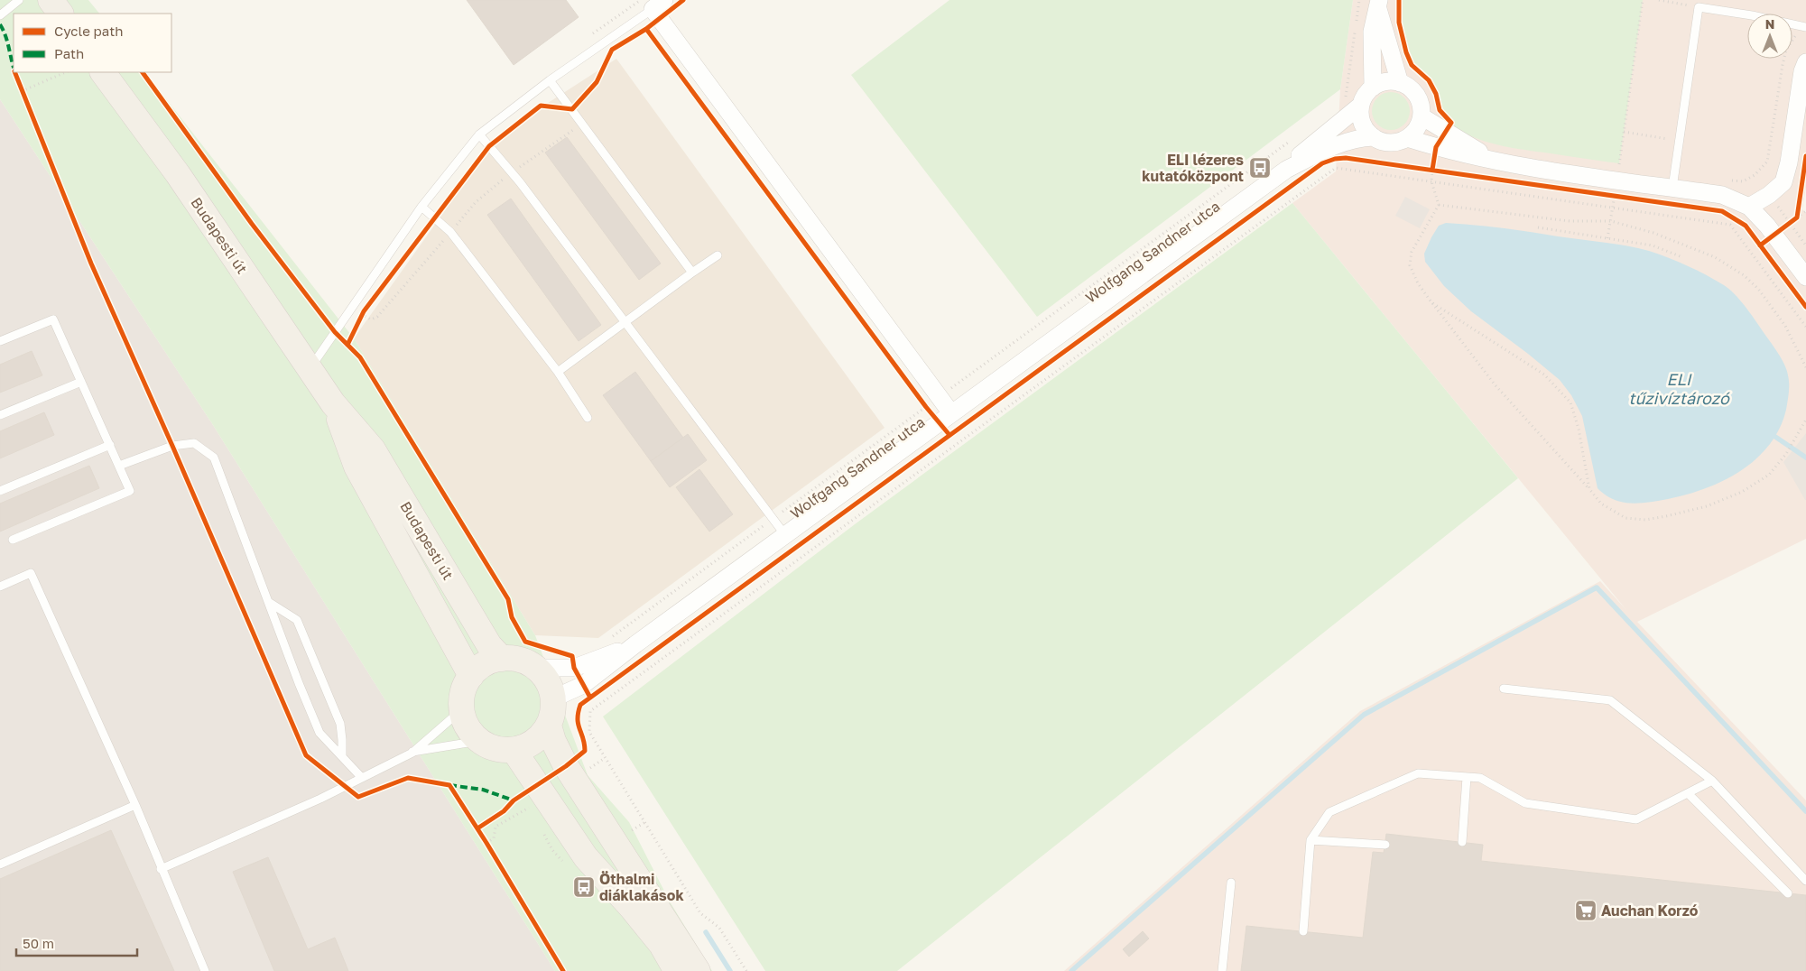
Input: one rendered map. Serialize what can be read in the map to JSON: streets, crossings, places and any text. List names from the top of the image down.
{
  "streets": {
    "main road": ["Budapesti út"],
    "street": ["Wolfgang Sandner utca"]
  },
  "crossings": [
    ["Budapesti út", "Wolfgang Sandner utca"]
  ],
  "water": ["ELI tűzivíztározó"],
  "places": {
    "bus stop": ["ELI lézeres kutatóközpont", "Öthalmi diáklakások"],
    "supermarket": ["Auchan Korzó"]
  },
  "legend": ["Cycle path", "Path"],
  "scale_bar": "50 m",
  "north": "top"
}
